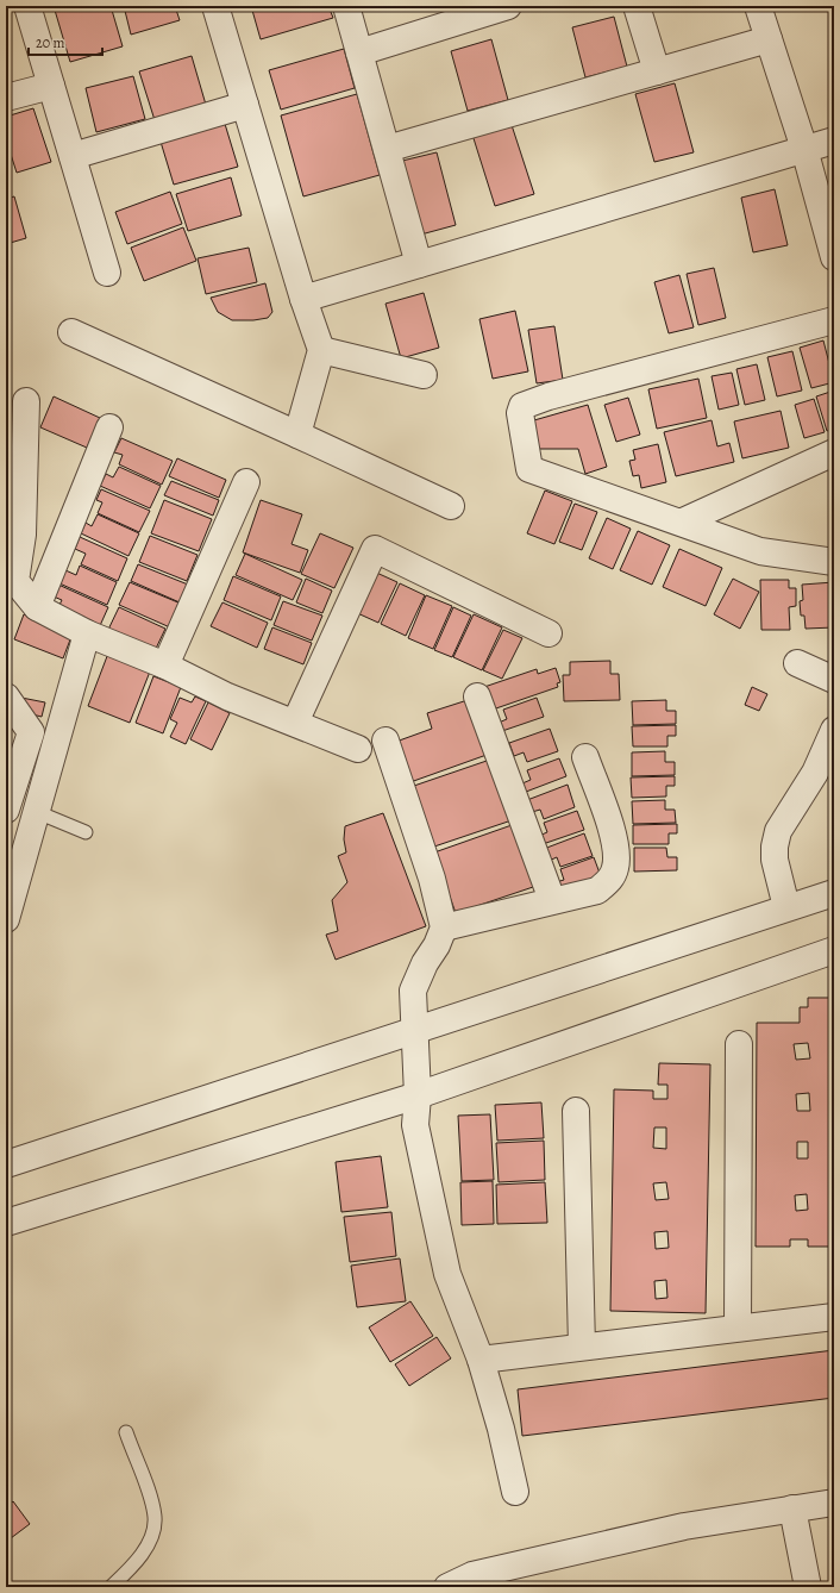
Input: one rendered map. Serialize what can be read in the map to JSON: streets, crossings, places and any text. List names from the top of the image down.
{
  "scale_bar": "20 m"
}
